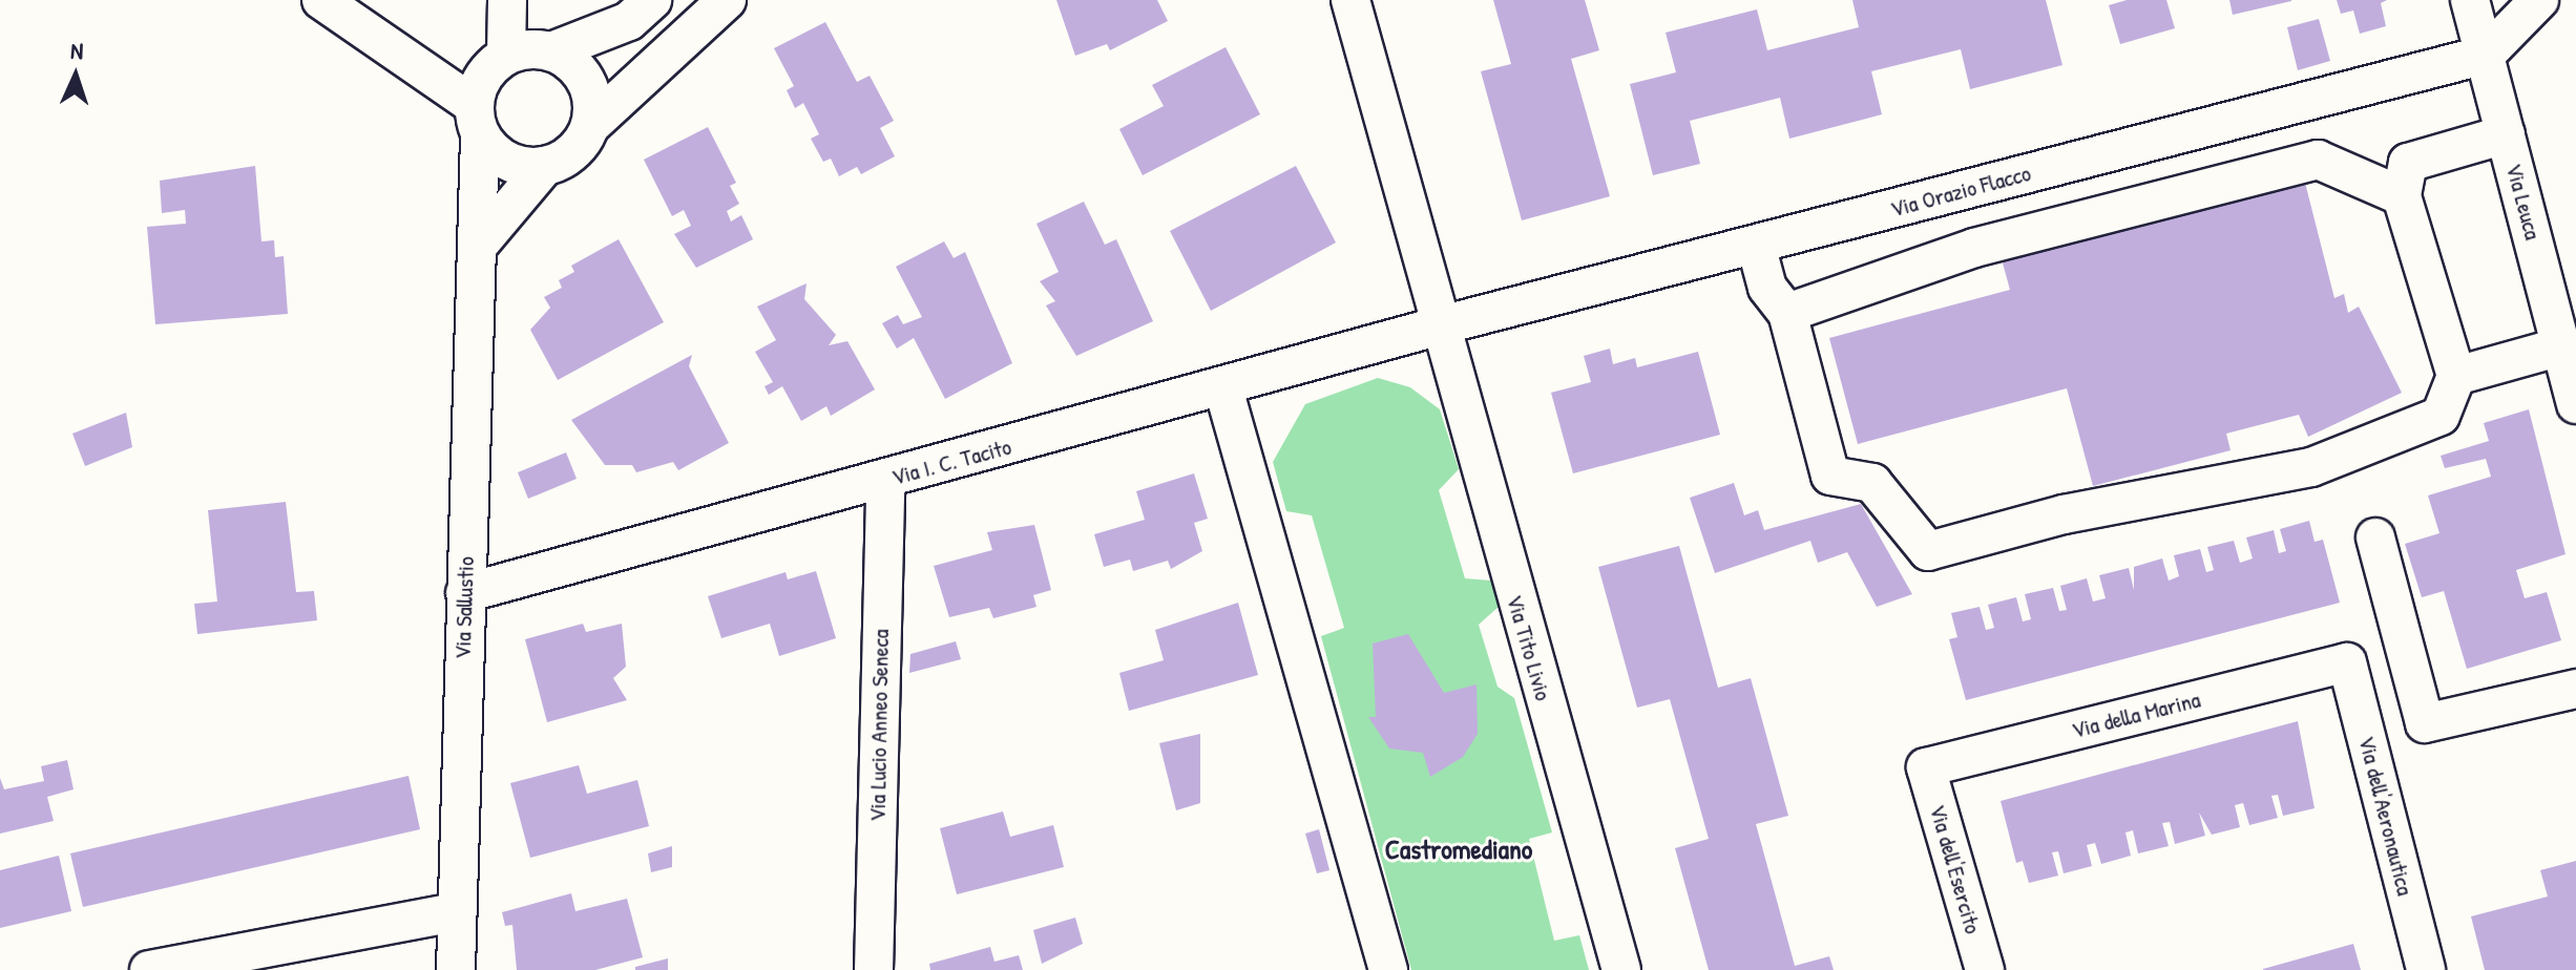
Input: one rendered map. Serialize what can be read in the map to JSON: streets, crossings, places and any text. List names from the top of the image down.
{
  "streets": {
    "street": [
      "Via Orazio Flacco",
      "Via Leuca",
      "Via I. C. Tacito",
      "Via Sallustio",
      "Via Tito Livio",
      "Via della Marina",
      "Via Lucio Anneo Seneca",
      "Via dell'Aeronautica",
      "Via dell'Esercito"
    ]
  },
  "crossings": [
    ["Via Orazio Flacco", "Via Leuca"],
    ["Via Orazio Flacco", "Via I. C. Tacito"],
    ["Via Orazio Flacco", "Via Tito Livio"],
    ["Via I. C. Tacito", "Via Sallustio"],
    ["Via I. C. Tacito", "Via Tito Livio"],
    ["Via I. C. Tacito", "Via Lucio Anneo Seneca"],
    ["Via della Marina", "Via dell'Aeronautica"],
    ["Via della Marina", "Via dell'Esercito"]
  ],
  "districts": ["Castromediano"],
  "north": "top"
}
